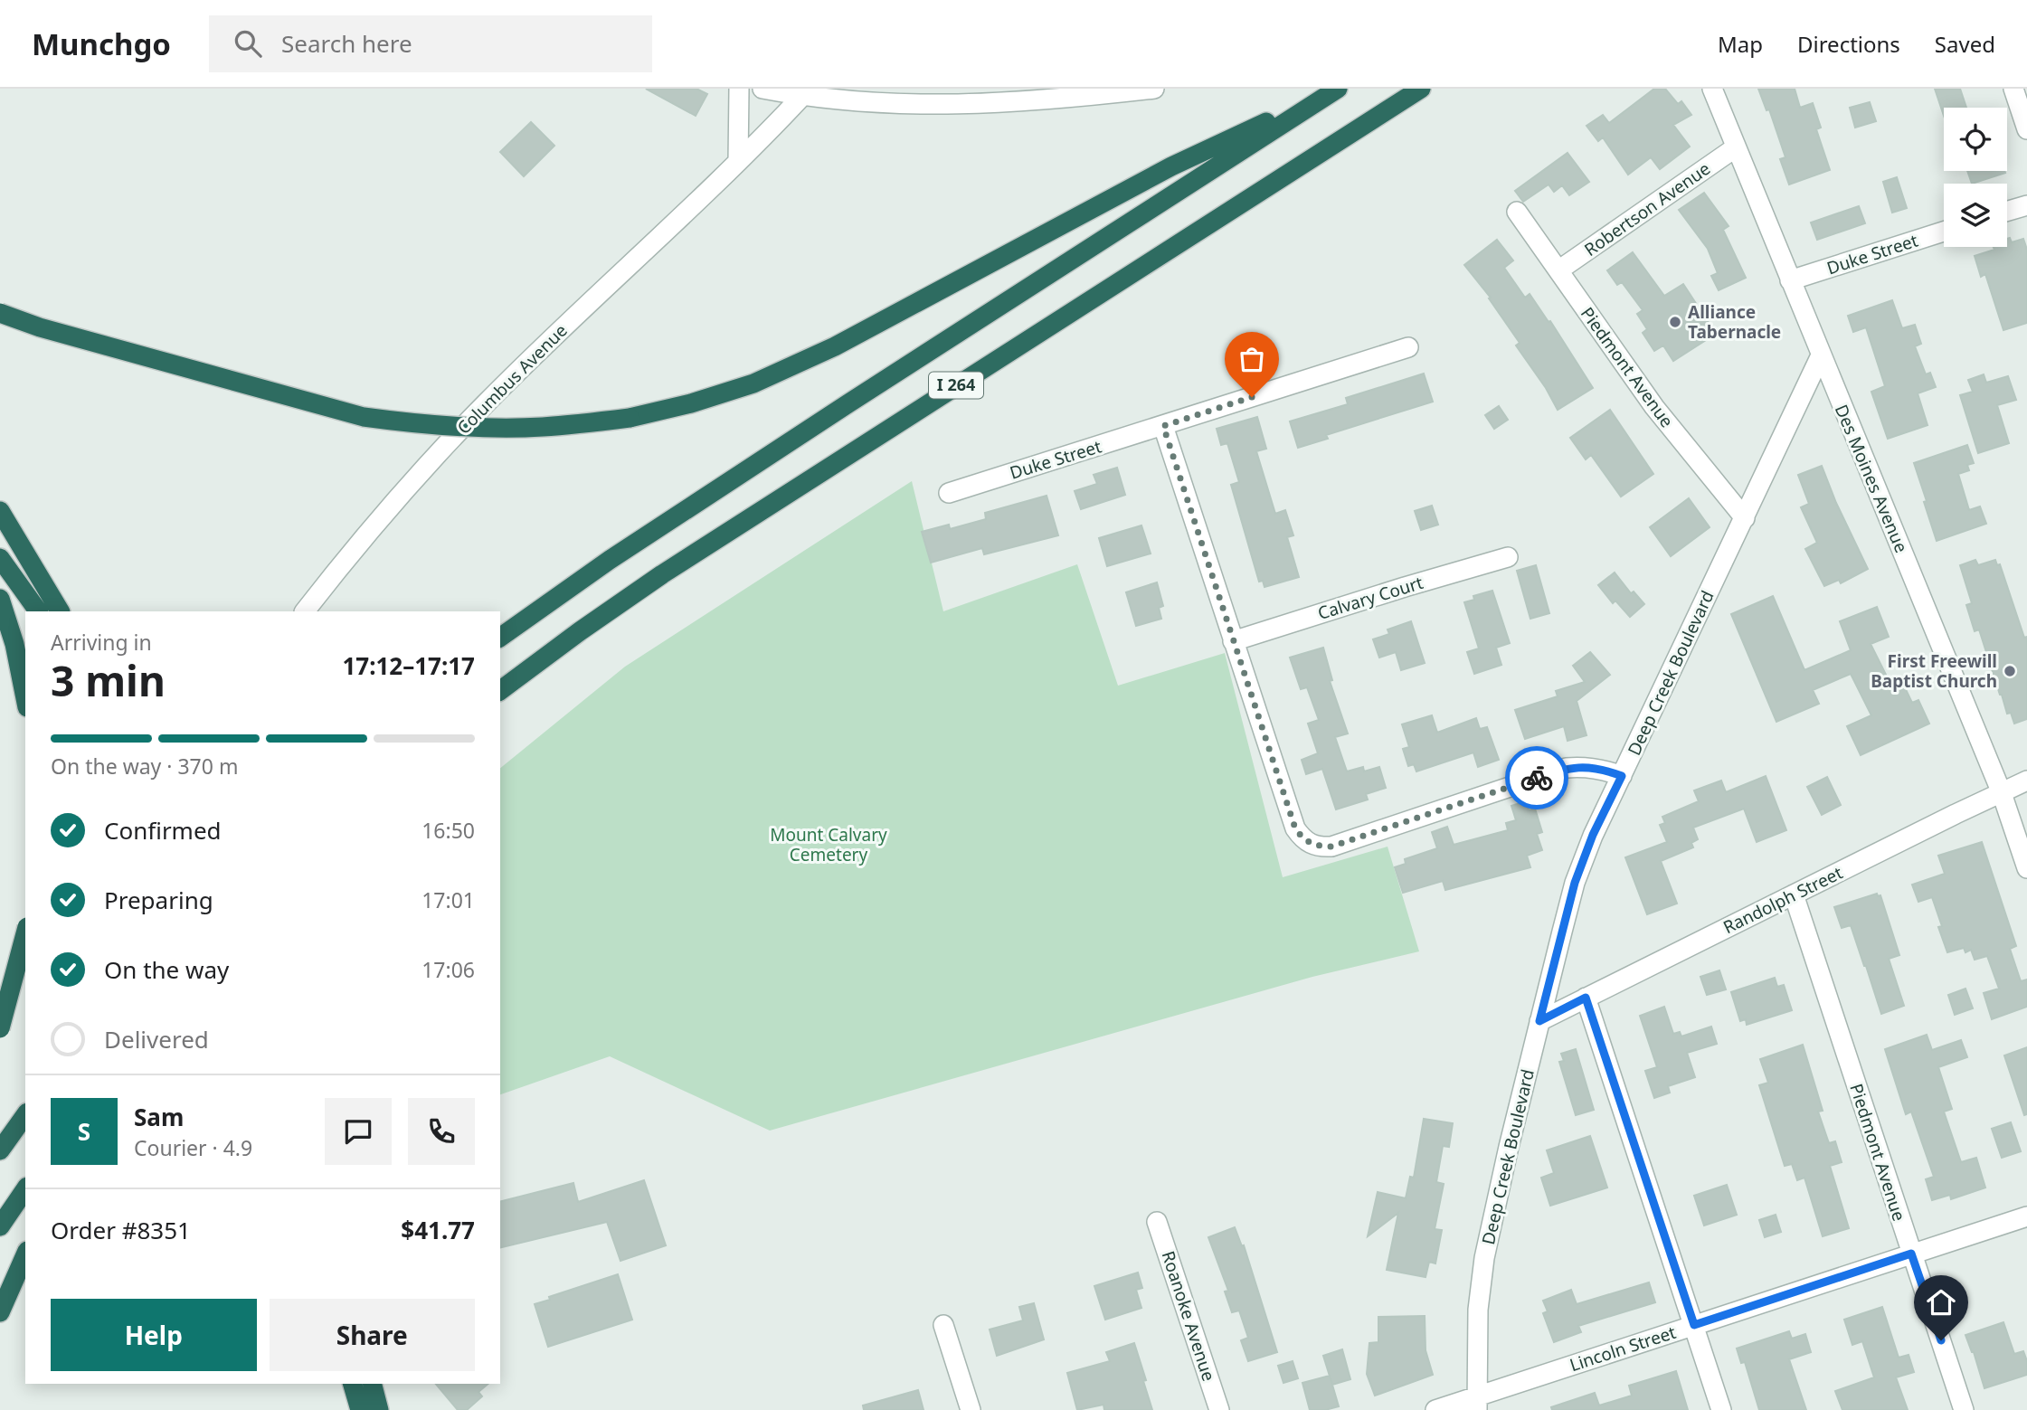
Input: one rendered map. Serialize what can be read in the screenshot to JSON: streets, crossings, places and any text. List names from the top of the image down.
{
  "streets": {
    "highway": ["I 264"],
    "street": [
      "Robertson Avenue",
      "Duke Street",
      "Piedmont Avenue",
      "Columbus Avenue",
      "Des Moines Avenue",
      "Calvary Court",
      "Deep Creek Boulevard",
      "Randolph Street",
      "Roanoke Avenue",
      "Lincoln Street"
    ]
  },
  "crossings": [
    ["Robertson Avenue", "Piedmont Avenue"],
    ["Robertson Avenue", "Des Moines Avenue"],
    ["Duke Street", "Des Moines Avenue"],
    ["Piedmont Avenue", "Deep Creek Boulevard"],
    ["Piedmont Avenue", "Randolph Street"],
    ["Piedmont Avenue", "Lincoln Street"],
    ["Des Moines Avenue", "Deep Creek Boulevard"],
    ["Des Moines Avenue", "Randolph Street"],
    ["Deep Creek Boulevard", "Randolph Street"],
    ["Deep Creek Boulevard", "Lincoln Street"]
  ],
  "parks": ["Mount Calvary Cemetery"],
  "places": ["Alliance Tabernacle", "First Freewill Baptist Church"],
  "page": {
    "header": "Munchgo",
    "search": "Search here",
    "nav": ["Map", "Directions", "Saved"],
    "heading": ["3 min", "Arriving in", "17:12–17:17"],
    "panel": [
      "Sam",
      "Courier · 4.9",
      "Order #8351",
      "$41.77"
    ],
    "bar": "On the way · 370 m",
    "list": [
      ["Confirmed", "16:50"],
      ["Preparing", "17:01"],
      ["On the way", "17:06"],
      "Delivered"
    ],
    "round": "S",
    "buttons": ["Help", "Share"]
  }
}
